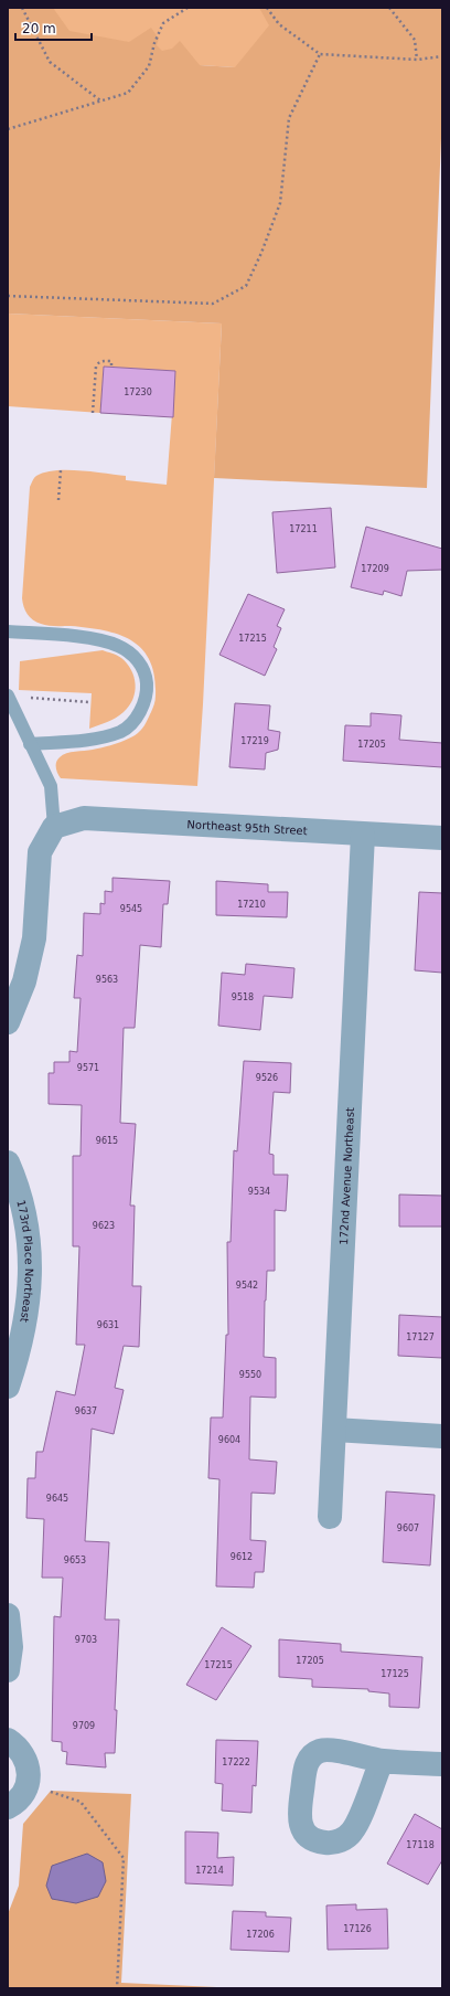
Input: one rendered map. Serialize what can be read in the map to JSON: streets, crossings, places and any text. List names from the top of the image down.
{
  "streets": {
    "street": ["Northeast 95th Street", "172nd Avenue Northeast", "173rd Place Northeast"]
  },
  "crossings": [
    ["Northeast 95th Street", "172nd Avenue Northeast"]
  ],
  "house_numbers": [
    "17230",
    "17211",
    "17209",
    "17215",
    "17219",
    "17205",
    "17210",
    "9545",
    "9563",
    "9518",
    "9571",
    "9526",
    "9615",
    "9534",
    "9623",
    "9542",
    "9631",
    "17127",
    "9550",
    "9637",
    "9604",
    "9645",
    "9607",
    "9612",
    "9653",
    "9703",
    "17205",
    "17215",
    "17125",
    "9709",
    "17222",
    "17118",
    "17214",
    "17126",
    "17206"
  ],
  "scale_bar": "20 m"
}
